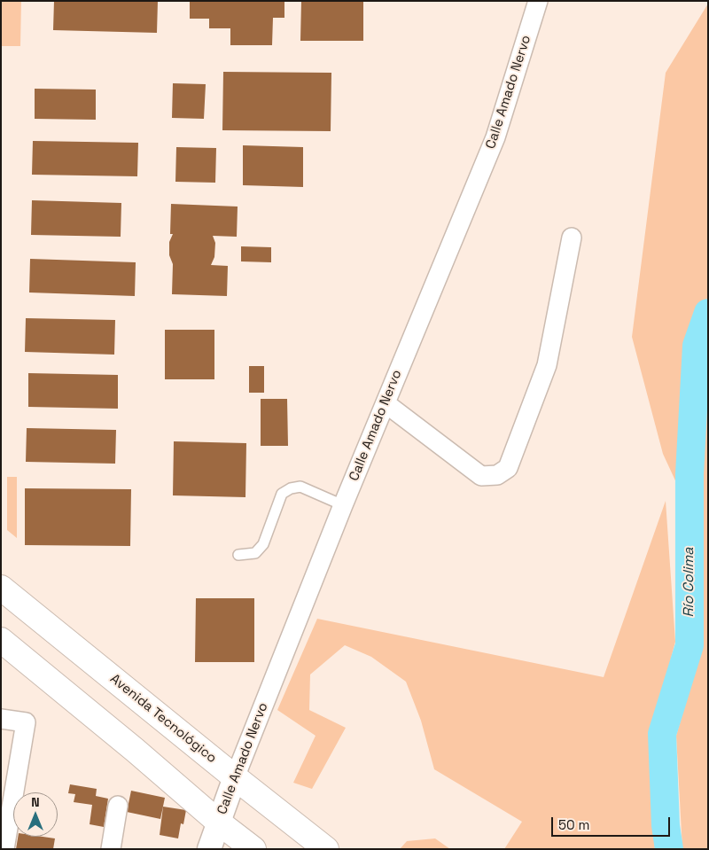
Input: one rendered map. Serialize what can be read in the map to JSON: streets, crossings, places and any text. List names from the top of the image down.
{
  "streets": {
    "main road": ["Avenida Tecnológico"],
    "street": ["Calle Amado Nervo"]
  },
  "crossings": [
    ["Calle Amado Nervo", "Avenida Tecnológico"]
  ],
  "water": ["Río Colima"],
  "scale_bar": "50 m",
  "north": "top"
}
